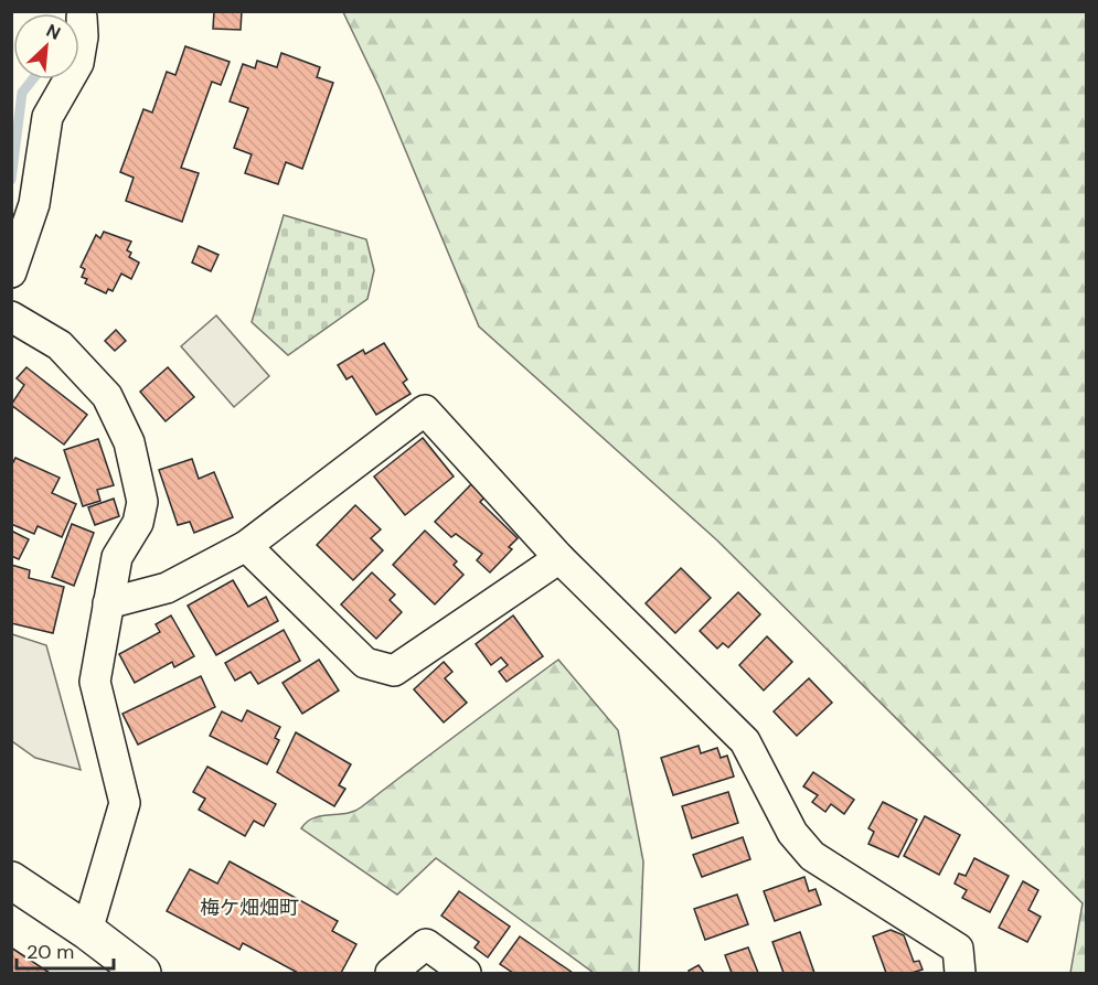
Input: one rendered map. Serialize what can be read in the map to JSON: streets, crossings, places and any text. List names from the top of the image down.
{
  "districts": ["梅ケ畑畑町"],
  "scale_bar": "20 m",
  "north": "top right"
}
